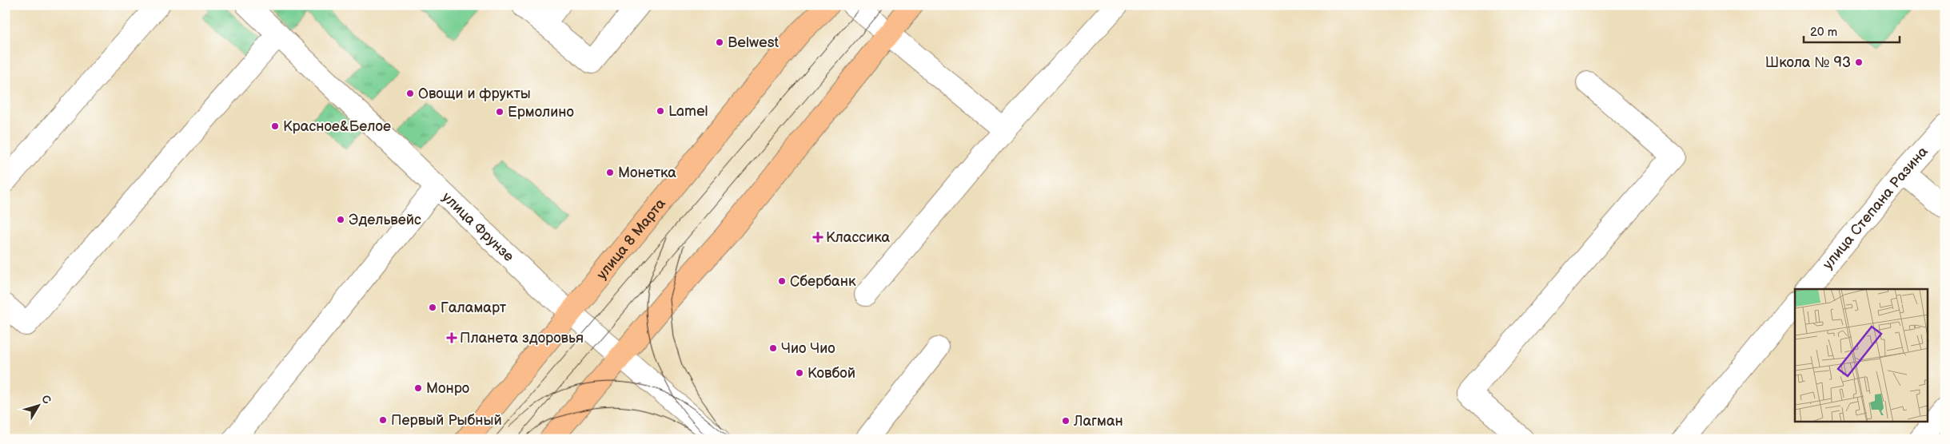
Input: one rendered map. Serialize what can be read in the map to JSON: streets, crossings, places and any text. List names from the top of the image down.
{
  "streets": {
    "main road": ["улица 8 Марта"],
    "street": ["улица Степана Разина", "улица Фрунзе"]
  },
  "crossings": [
    ["улица Фрунзе", "улица 8 Марта"]
  ],
  "places": {
    "other": [
      "Belwest",
      "Школа № 93",
      "Овощи и фрукты",
      "Lamel",
      "Ермолино",
      "Красное&Белое",
      "Монетка",
      "Эдельвейс",
      "Сбербанк",
      "Галамарт",
      "Чио Чио",
      "Ковбой",
      "Монро",
      "Первый Рыбный",
      "Лагман"
    ],
    "health": ["Классика", "Планета здоровья"]
  },
  "scale_bar": "20 m",
  "north": "top right"
}
